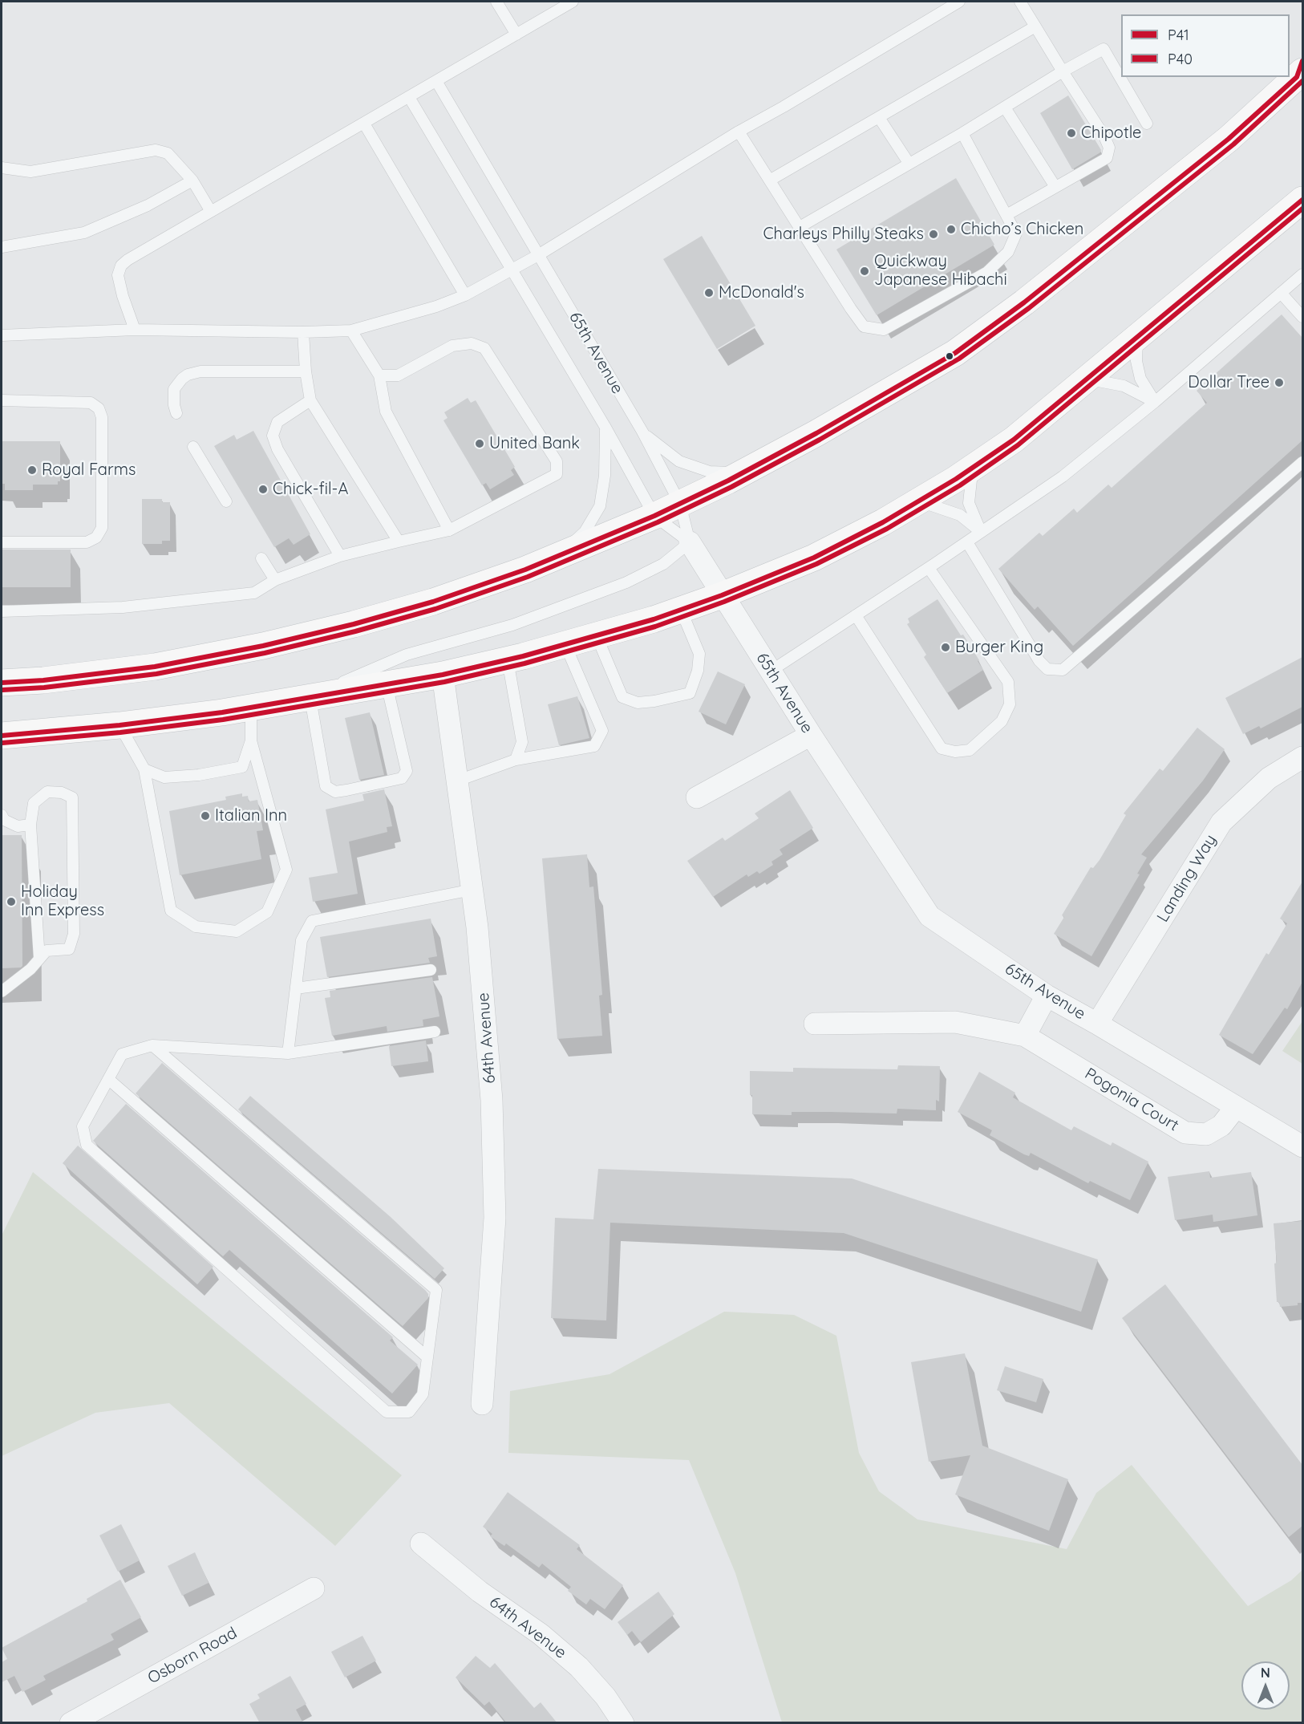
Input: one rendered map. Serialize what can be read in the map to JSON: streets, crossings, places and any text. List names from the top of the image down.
{
  "streets": {
    "street": [
      "65th Avenue",
      "Landing Way",
      "64th Avenue",
      "Pogonia Court",
      "Osborn Road"
    ]
  },
  "crossings": [
    ["65th Avenue", "Landing Way"],
    ["65th Avenue", "Pogonia Court"]
  ],
  "places": [
    "Chipotle",
    "Chicho’s Chicken",
    "Charleys Philly Steaks",
    "Quickway Japanese Hibachi",
    "McDonald's",
    "Dollar Tree",
    "United Bank",
    "Royal Farms",
    "Chick-fil-A",
    "Burger King",
    "Italian Inn",
    "Holiday Inn Express"
  ],
  "lines": ["transit line P41", "transit line P40"],
  "legend": ["P41", "P40"],
  "north": "top"
}
